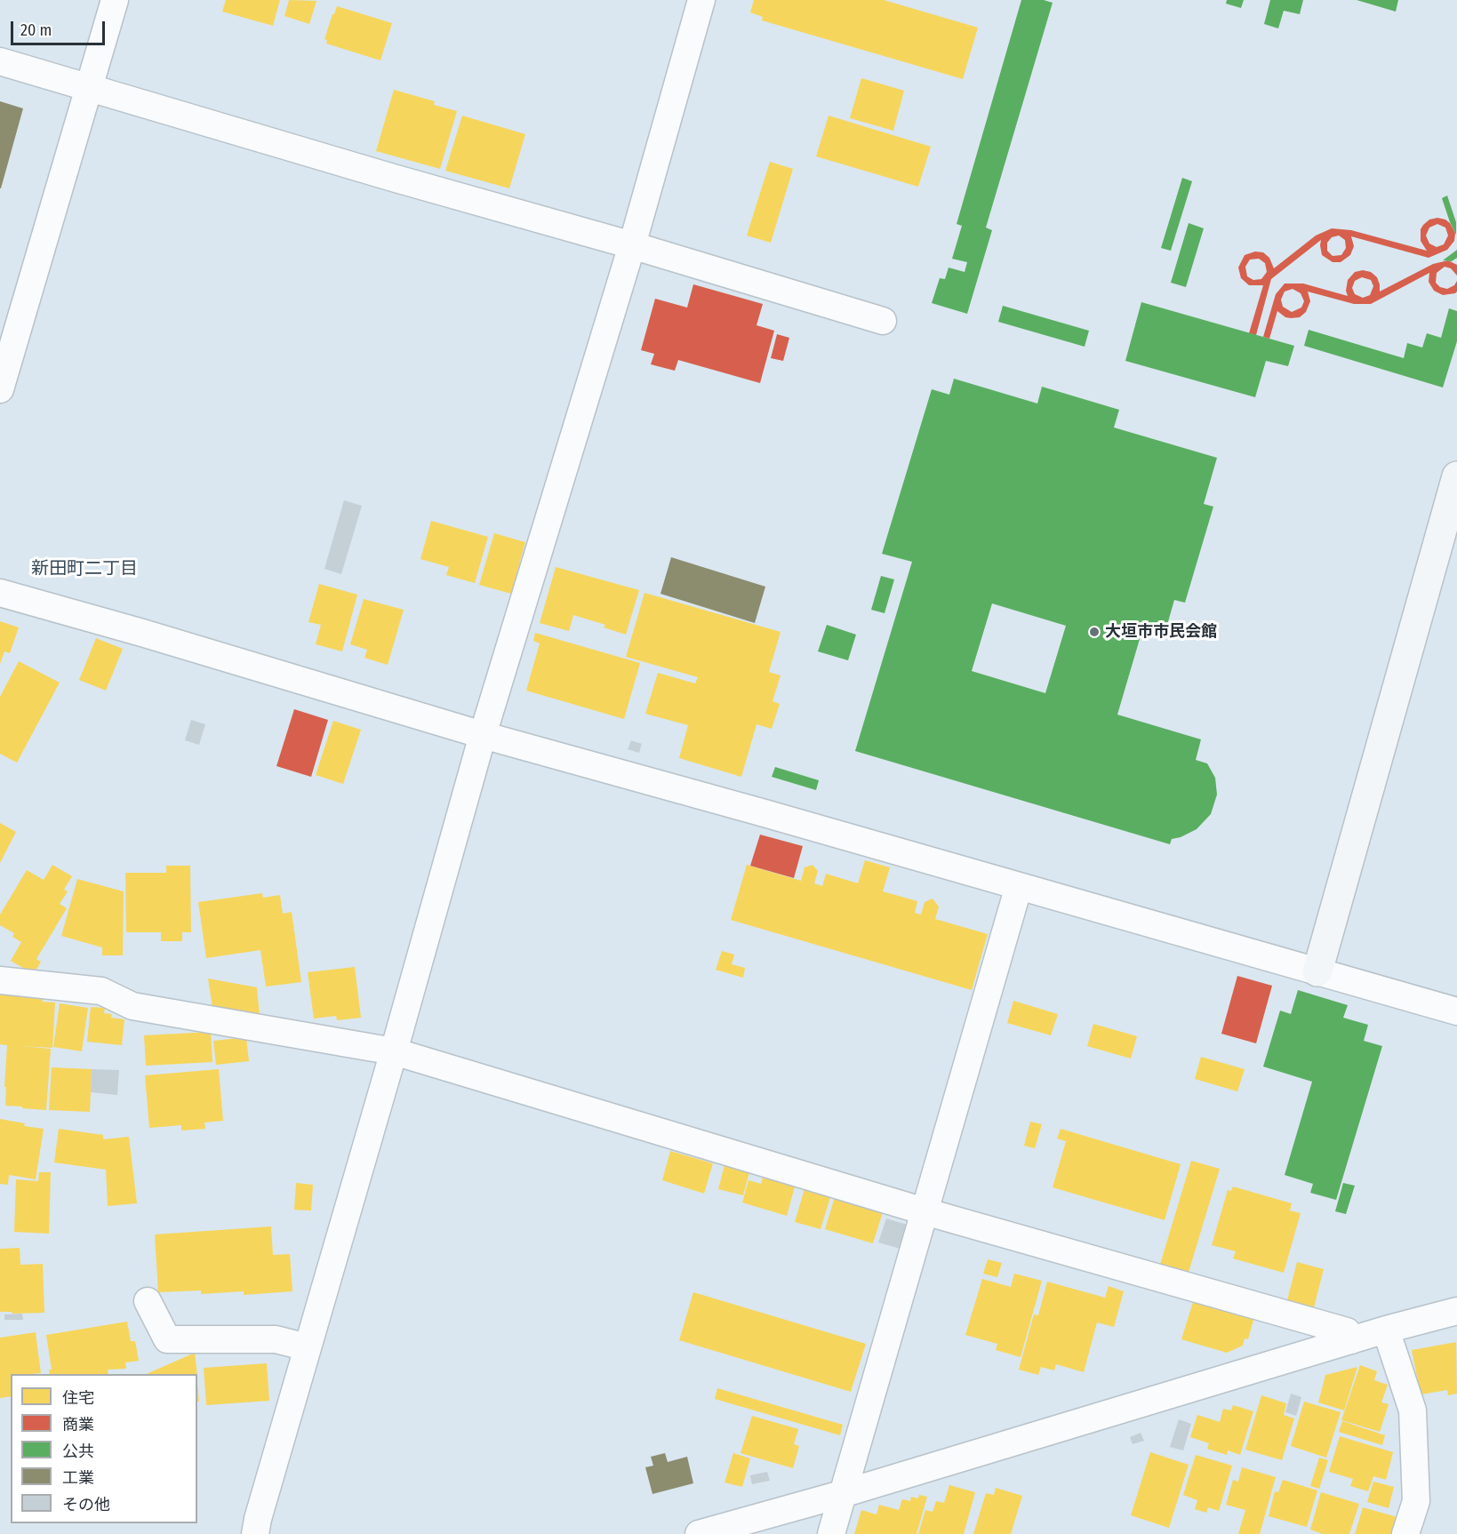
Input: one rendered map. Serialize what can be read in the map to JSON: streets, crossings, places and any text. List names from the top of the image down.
{
  "districts": ["新田町二丁目"],
  "places": ["大垣市市民会館"],
  "legend": [
    "住宅",
    "商業",
    "公共",
    "工業",
    "その他"
  ],
  "scale_bar": "20 m"
}
